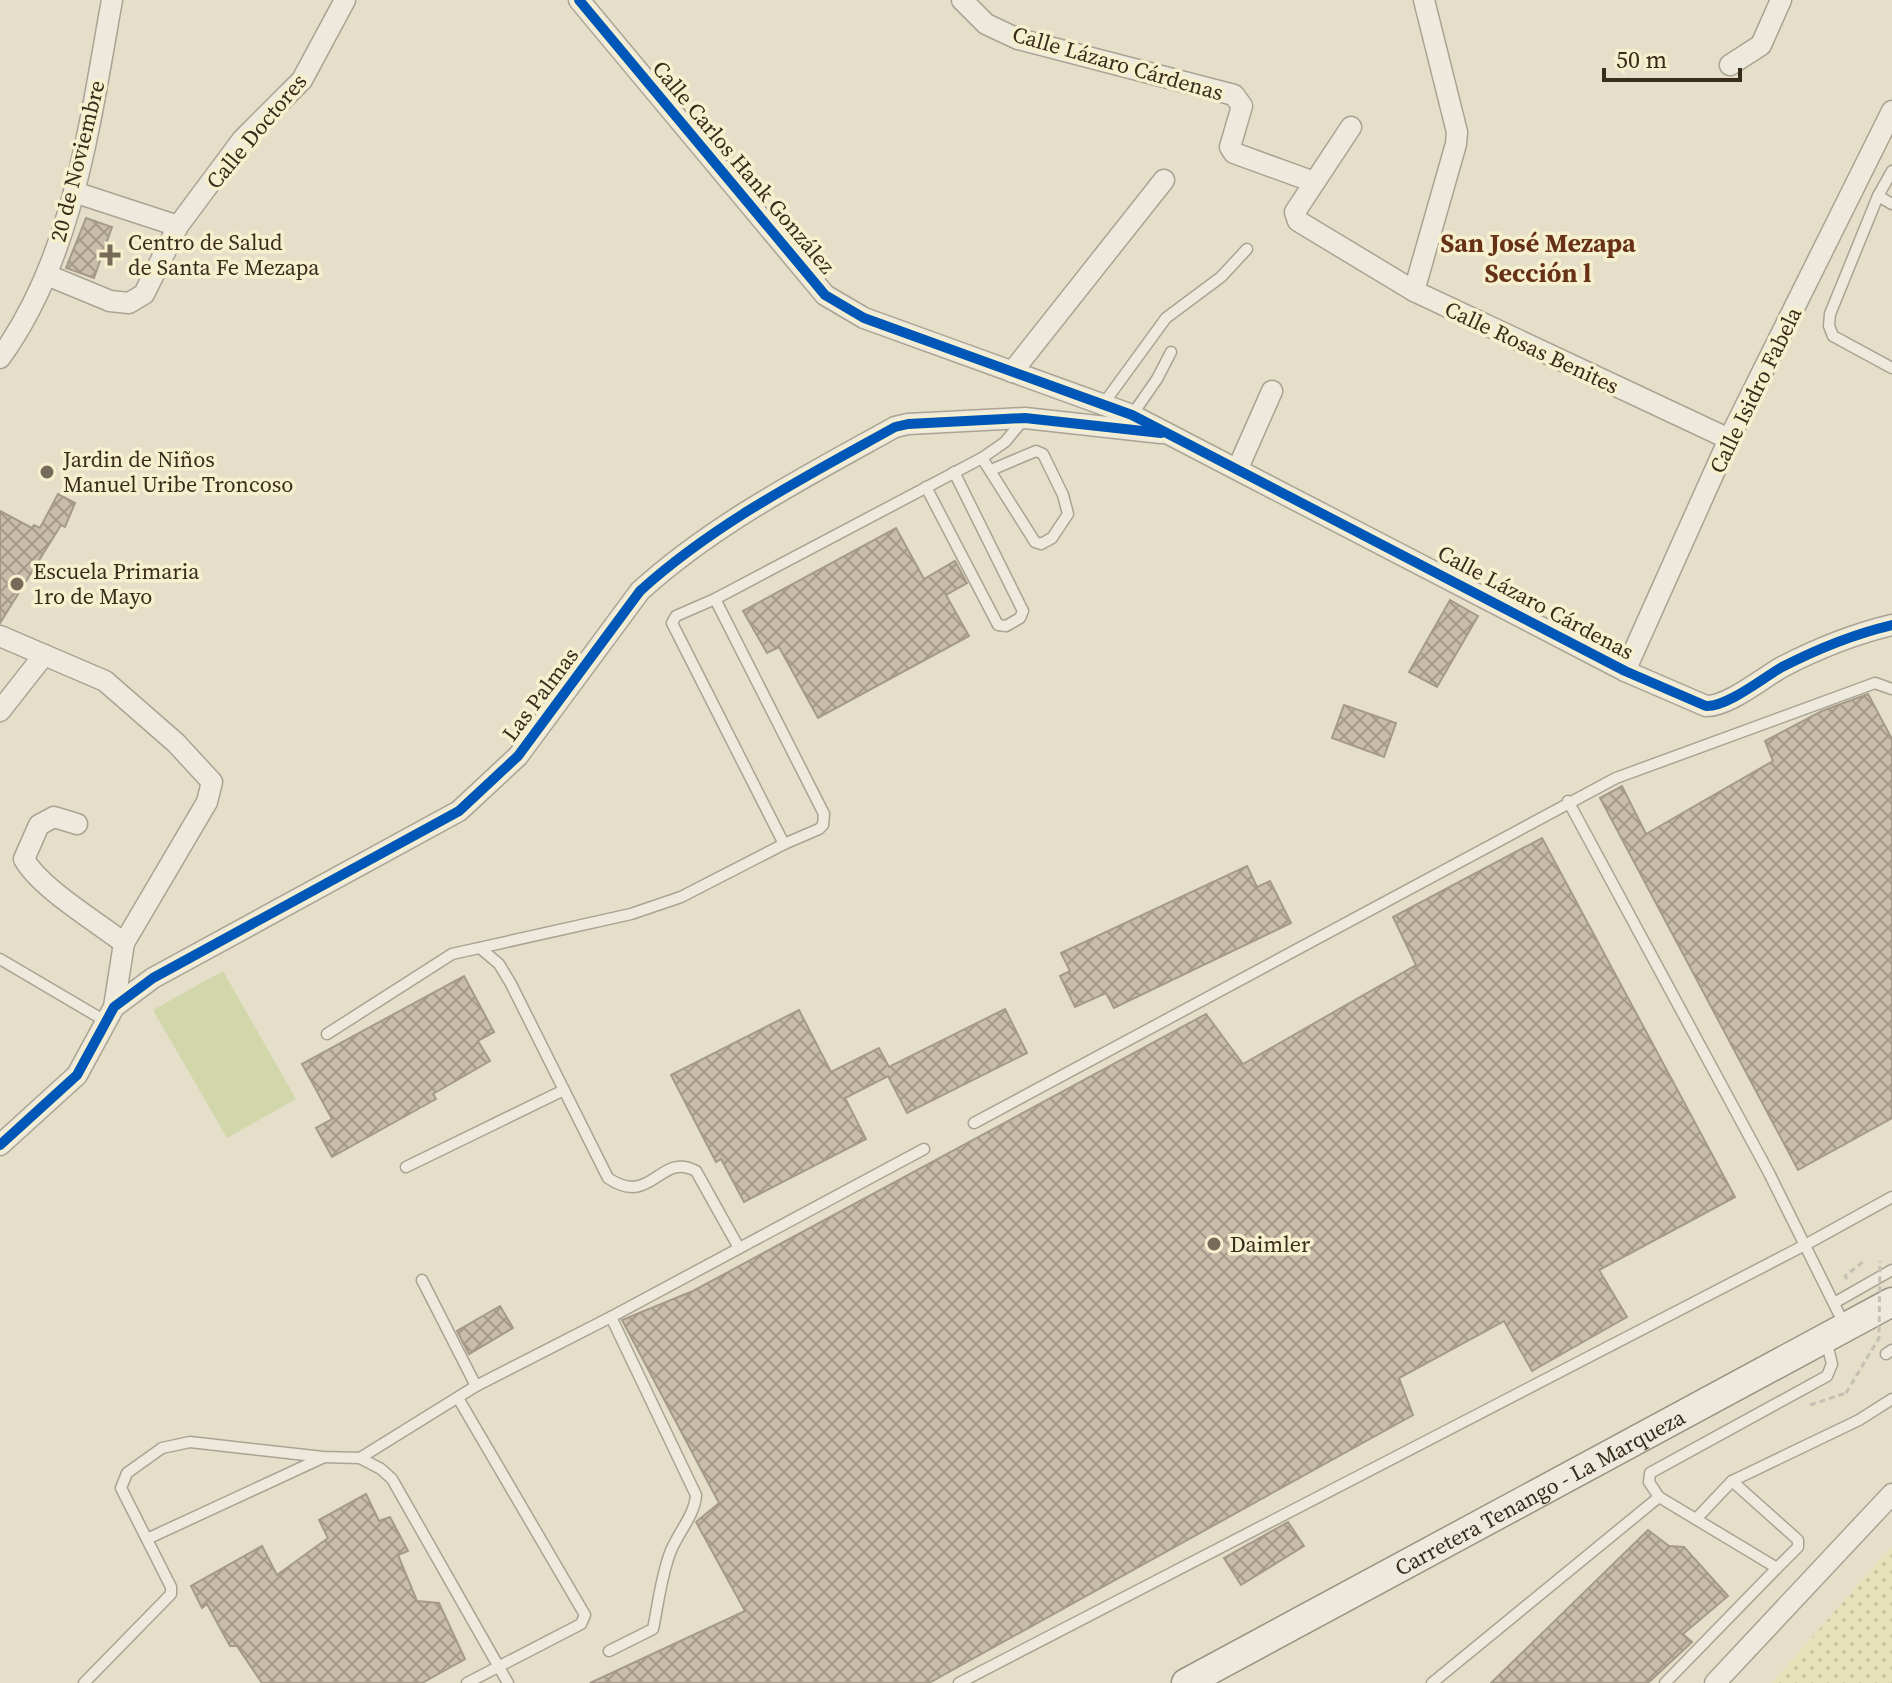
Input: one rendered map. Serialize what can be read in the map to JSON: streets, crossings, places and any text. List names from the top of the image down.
{
  "streets": {
    "main road": ["Carretera Tenango - La Marqueza"],
    "street": [
      "Calle Lázaro Cárdenas",
      "Calle Doctores",
      "20 de Noviembre",
      "Calle Carlos Hank González",
      "Calle Rosas Benites",
      "Calle Isidro Fabela",
      "Las Palmas"
    ]
  },
  "crossings": [
    ["Calle Lázaro Cárdenas", "Calle Carlos Hank González"],
    ["Calle Lázaro Cárdenas", "Calle Rosas Benites"],
    ["Calle Lázaro Cárdenas", "Calle Isidro Fabela"],
    ["Calle Lázaro Cárdenas", "Las Palmas"],
    ["Calle Doctores", "20 de Noviembre"],
    ["Calle Carlos Hank González", "Las Palmas"],
    ["Calle Rosas Benites", "Calle Isidro Fabela"]
  ],
  "districts": ["San José Mezapa Sección l"],
  "places": {
    "health": ["Centro de Salud de Santa Fe Mezapa"],
    "other": ["Jardin de Niños Manuel Uribe Troncoso", "Escuela Primaria 1ro de Mayo", "Daimler"]
  },
  "scale_bar": "50 m"
}
